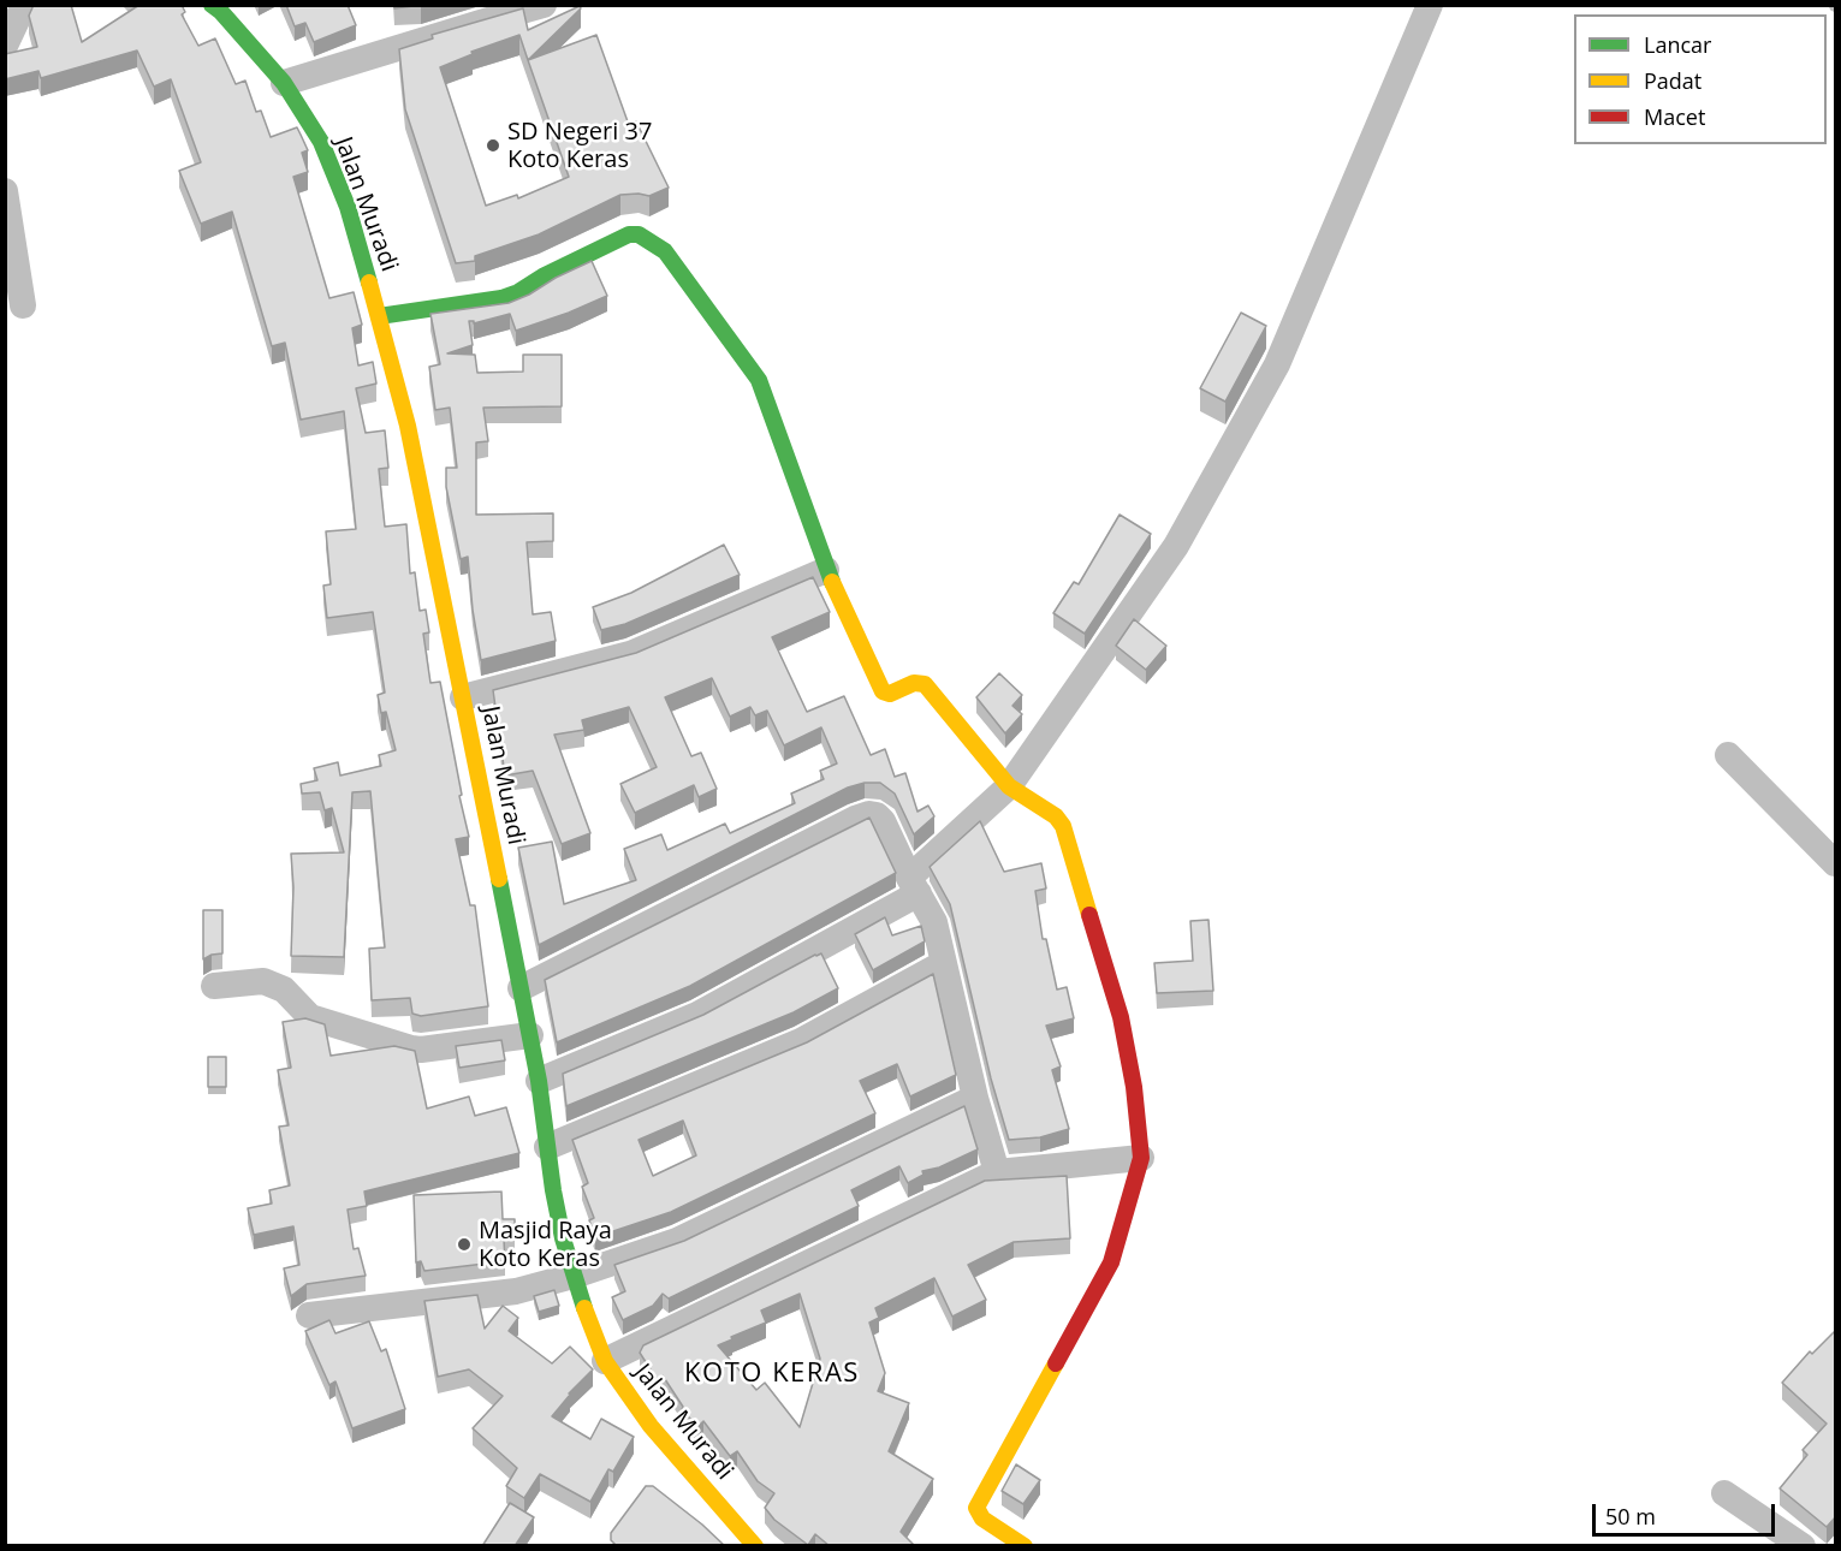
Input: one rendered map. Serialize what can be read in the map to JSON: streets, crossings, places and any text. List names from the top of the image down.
{
  "streets": {
    "main road": ["Jalan Muradi"]
  },
  "districts": ["KOTO KERAS"],
  "places": ["SD Negeri 37 Koto Keras", "Masjid Raya Koto Keras"],
  "legend": ["Lancar", "Padat", "Macet"],
  "scale_bar": "50 m"
}
